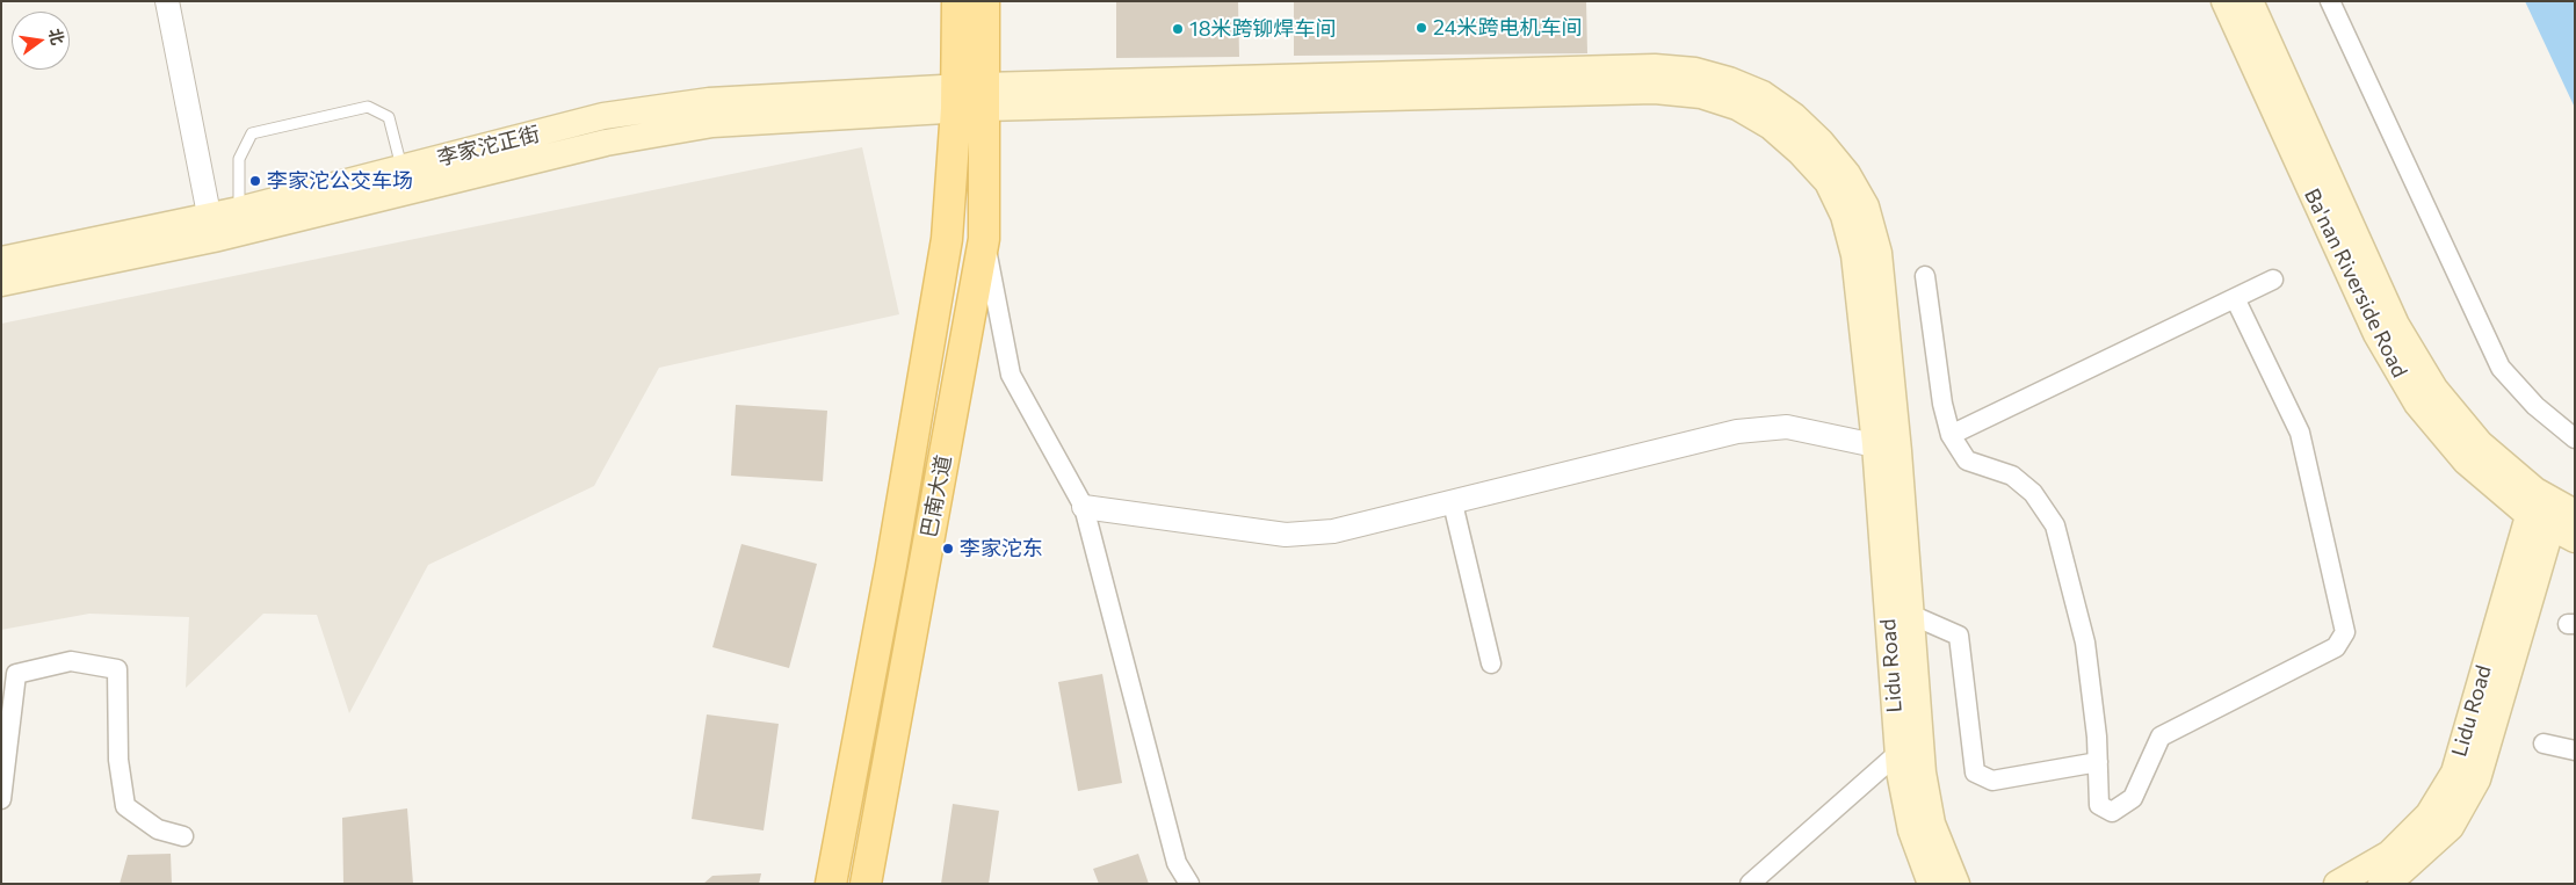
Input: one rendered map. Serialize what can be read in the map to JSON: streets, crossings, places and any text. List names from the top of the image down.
{
  "streets": {
    "main road": [
      "李家沱正街",
      "Ba'nan Riverside Road",
      "巴南大道",
      "Lidu Road"
    ]
  },
  "crossings": [
    ["李家沱正街", "巴南大道"],
    ["李家沱正街", "Lidu Road"],
    ["Ba'nan Riverside Road", "Lidu Road"]
  ],
  "places": [
    "24米跨电机车间",
    "18米跨铆焊车间",
    "李家沱公交车场",
    "李家沱东"
  ],
  "north": "right"
}
